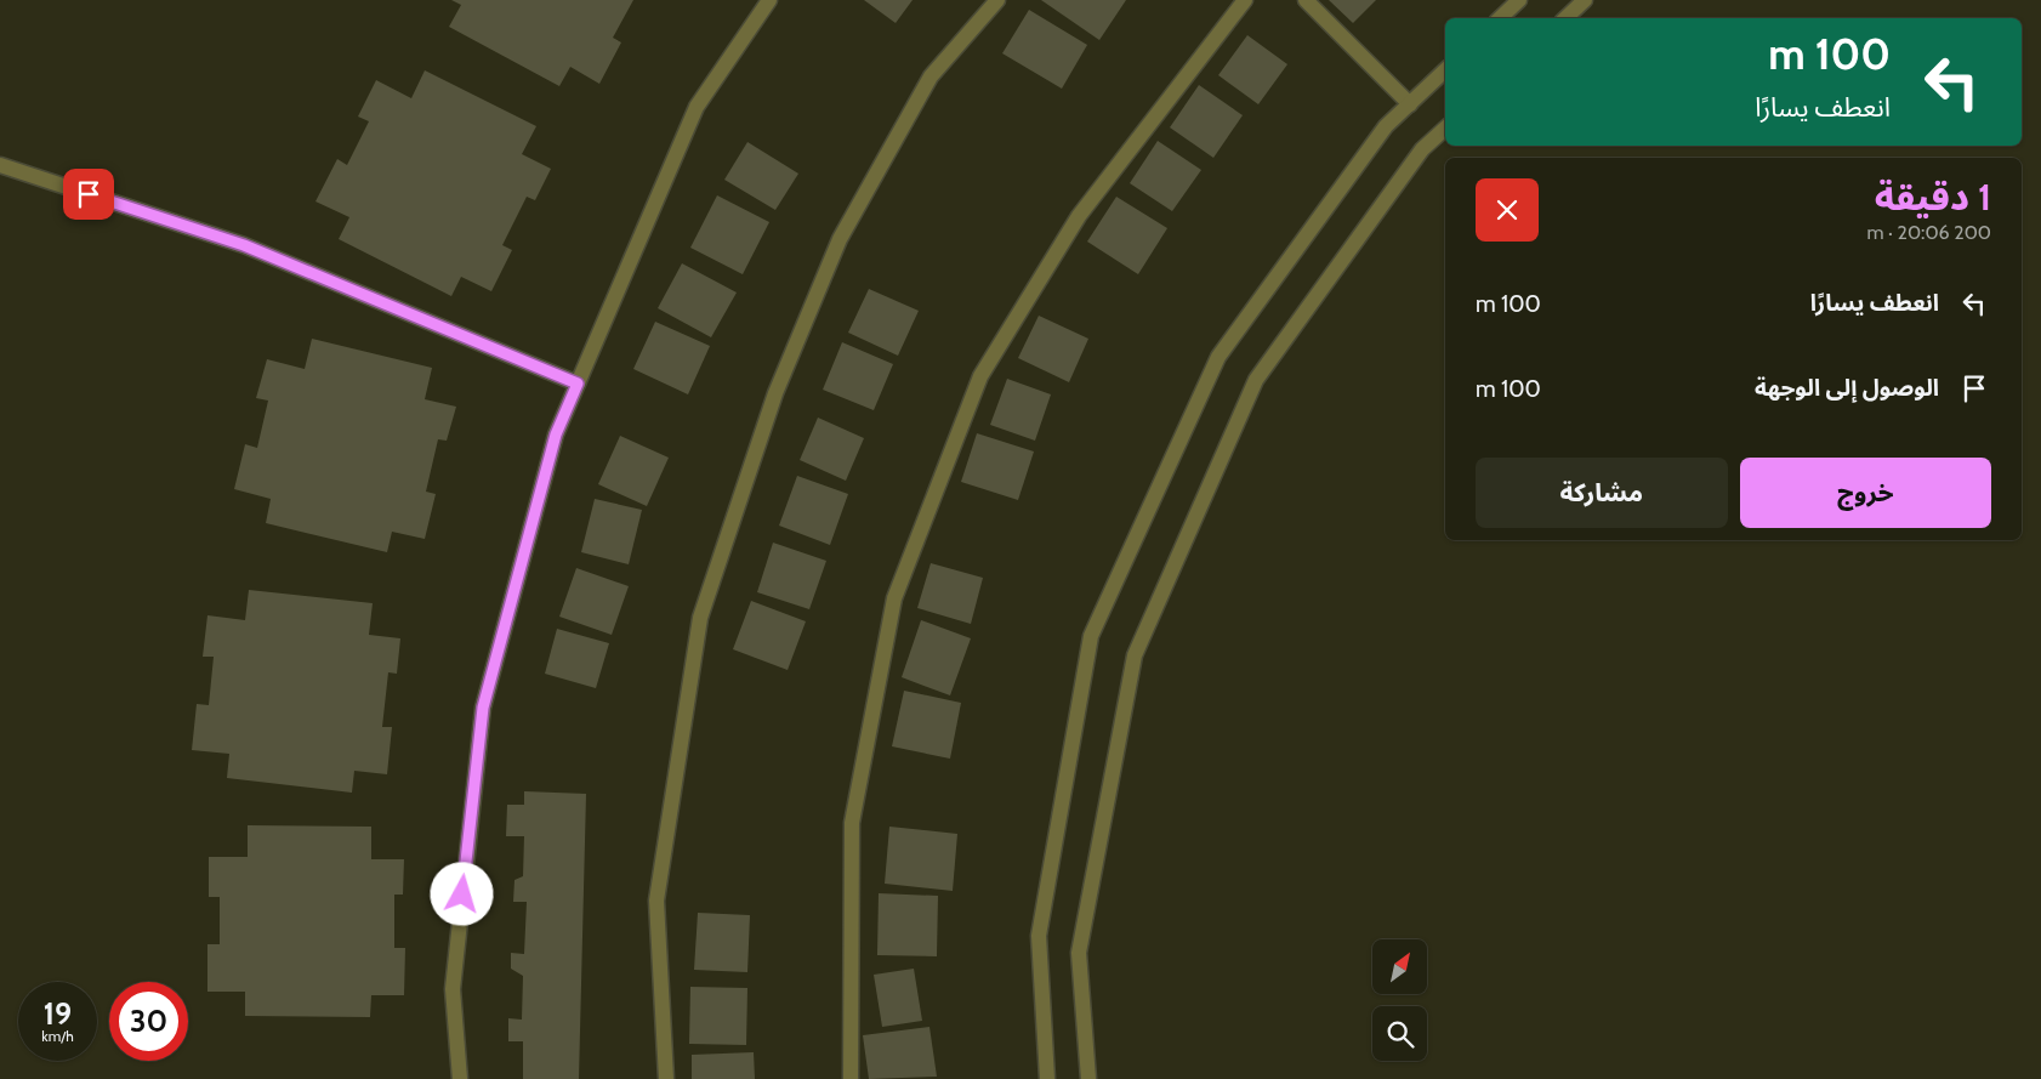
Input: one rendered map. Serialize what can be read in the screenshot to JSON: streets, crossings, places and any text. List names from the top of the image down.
{
  "north": "top right",
  "page": {
    "turn": ["100 m", "انعطف يسارًا"],
    "heading": ["1 دقيقة", "200 m · 20:06"],
    "list": [
      {
        "name": "انعطف يسارًا",
        "value": "100 m"
      },
      {
        "name": "الوصول إلى الوجهة",
        "value": "100 m"
      }
    ],
    "buttons": ["خروج", "مشاركة"],
    "speed": "19 km/h",
    "limit": "30"
  }
}
